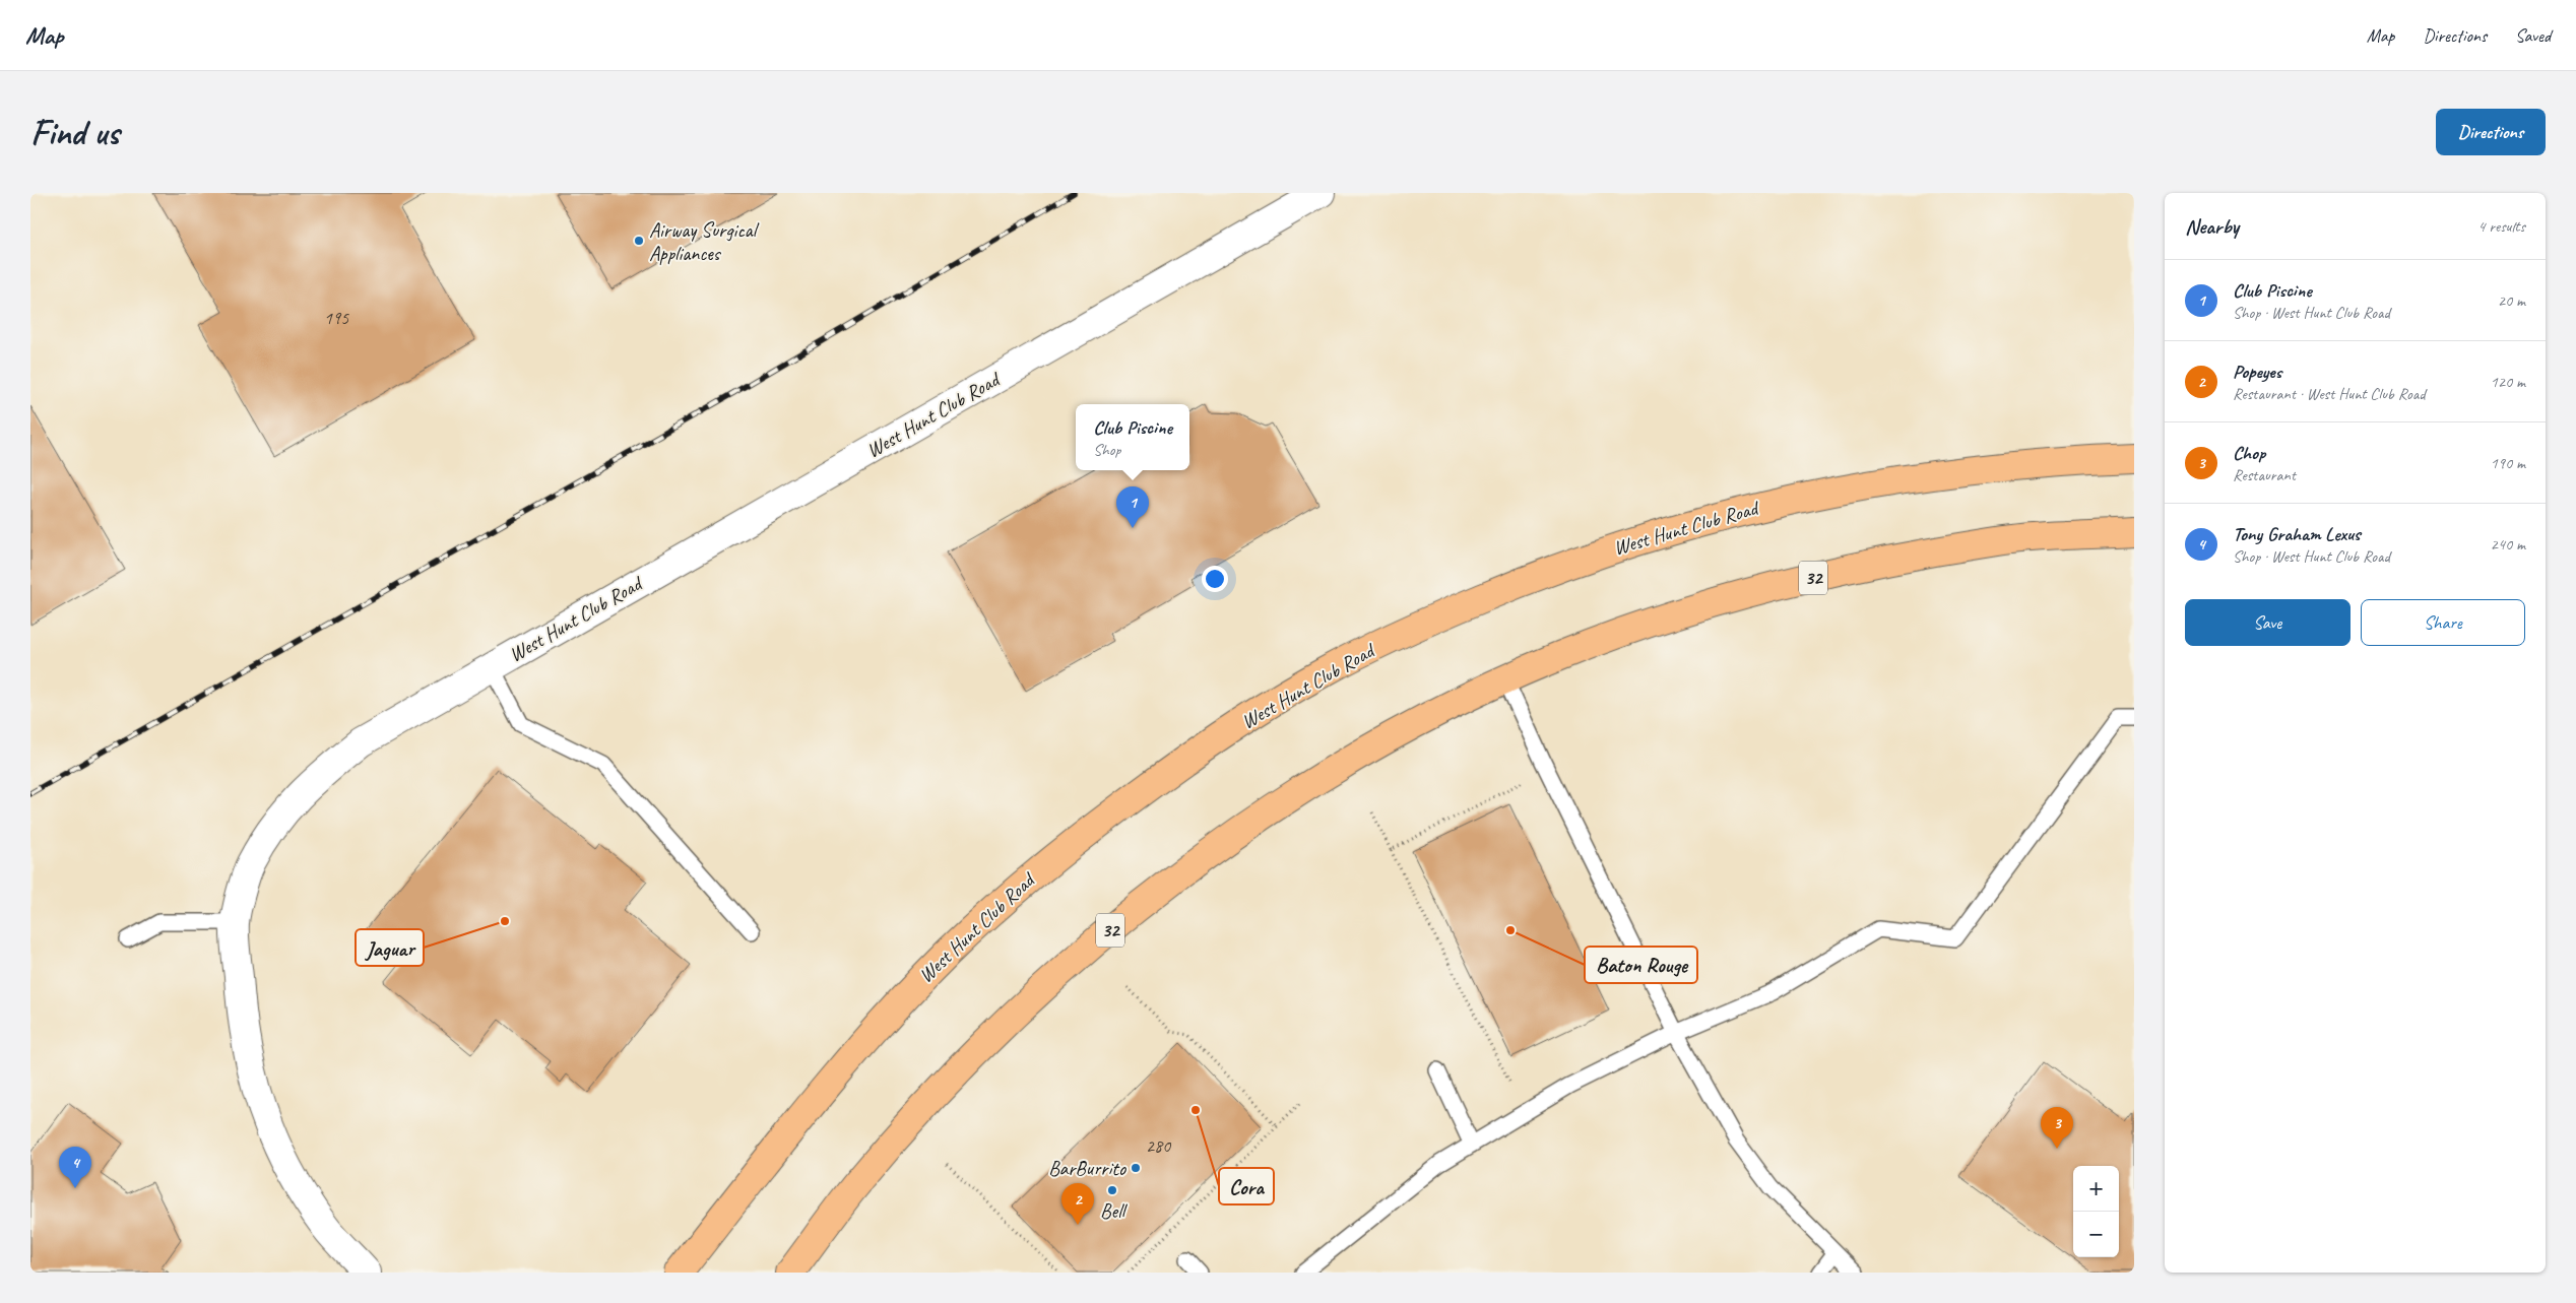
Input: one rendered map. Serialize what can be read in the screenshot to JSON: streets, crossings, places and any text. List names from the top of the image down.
{
  "streets": {
    "main road": ["West Hunt Club Road", "32"]
  },
  "places": [
    "Airway Surgical Appliances",
    "Jaguar",
    "Baton Rouge",
    "Cora",
    "BarBurrito",
    "Bell"
  ],
  "house_numbers": ["195", "280"],
  "page": {
    "header": "Map",
    "nav": ["Map", "Directions", "Saved"],
    "buttons": [
      "Directions",
      ["Save", "Share"]
    ],
    "title": "Find us",
    "heading": ["Nearby", "4 results"],
    "list": [
      {
        "mark": "1",
        "name": "Club Piscine",
        "note": "Shop · West Hunt Club Road",
        "value": "20 m"
      },
      {
        "mark": "2",
        "name": "Popeyes",
        "note": "Restaurant · West Hunt Club Road",
        "value": "120 m"
      },
      {
        "mark": "3",
        "name": "Chop",
        "note": "Restaurant",
        "value": "190 m"
      },
      {
        "mark": "4",
        "name": "Tony Graham Lexus",
        "note": "Shop · West Hunt Club Road",
        "value": "240 m"
      }
    ],
    "popup": ["Club Piscine", "Shop"],
    "pins": [
      "1",
      "3",
      "4",
      "2"
    ],
    "map_buttons": ["+", "−"]
  }
}
